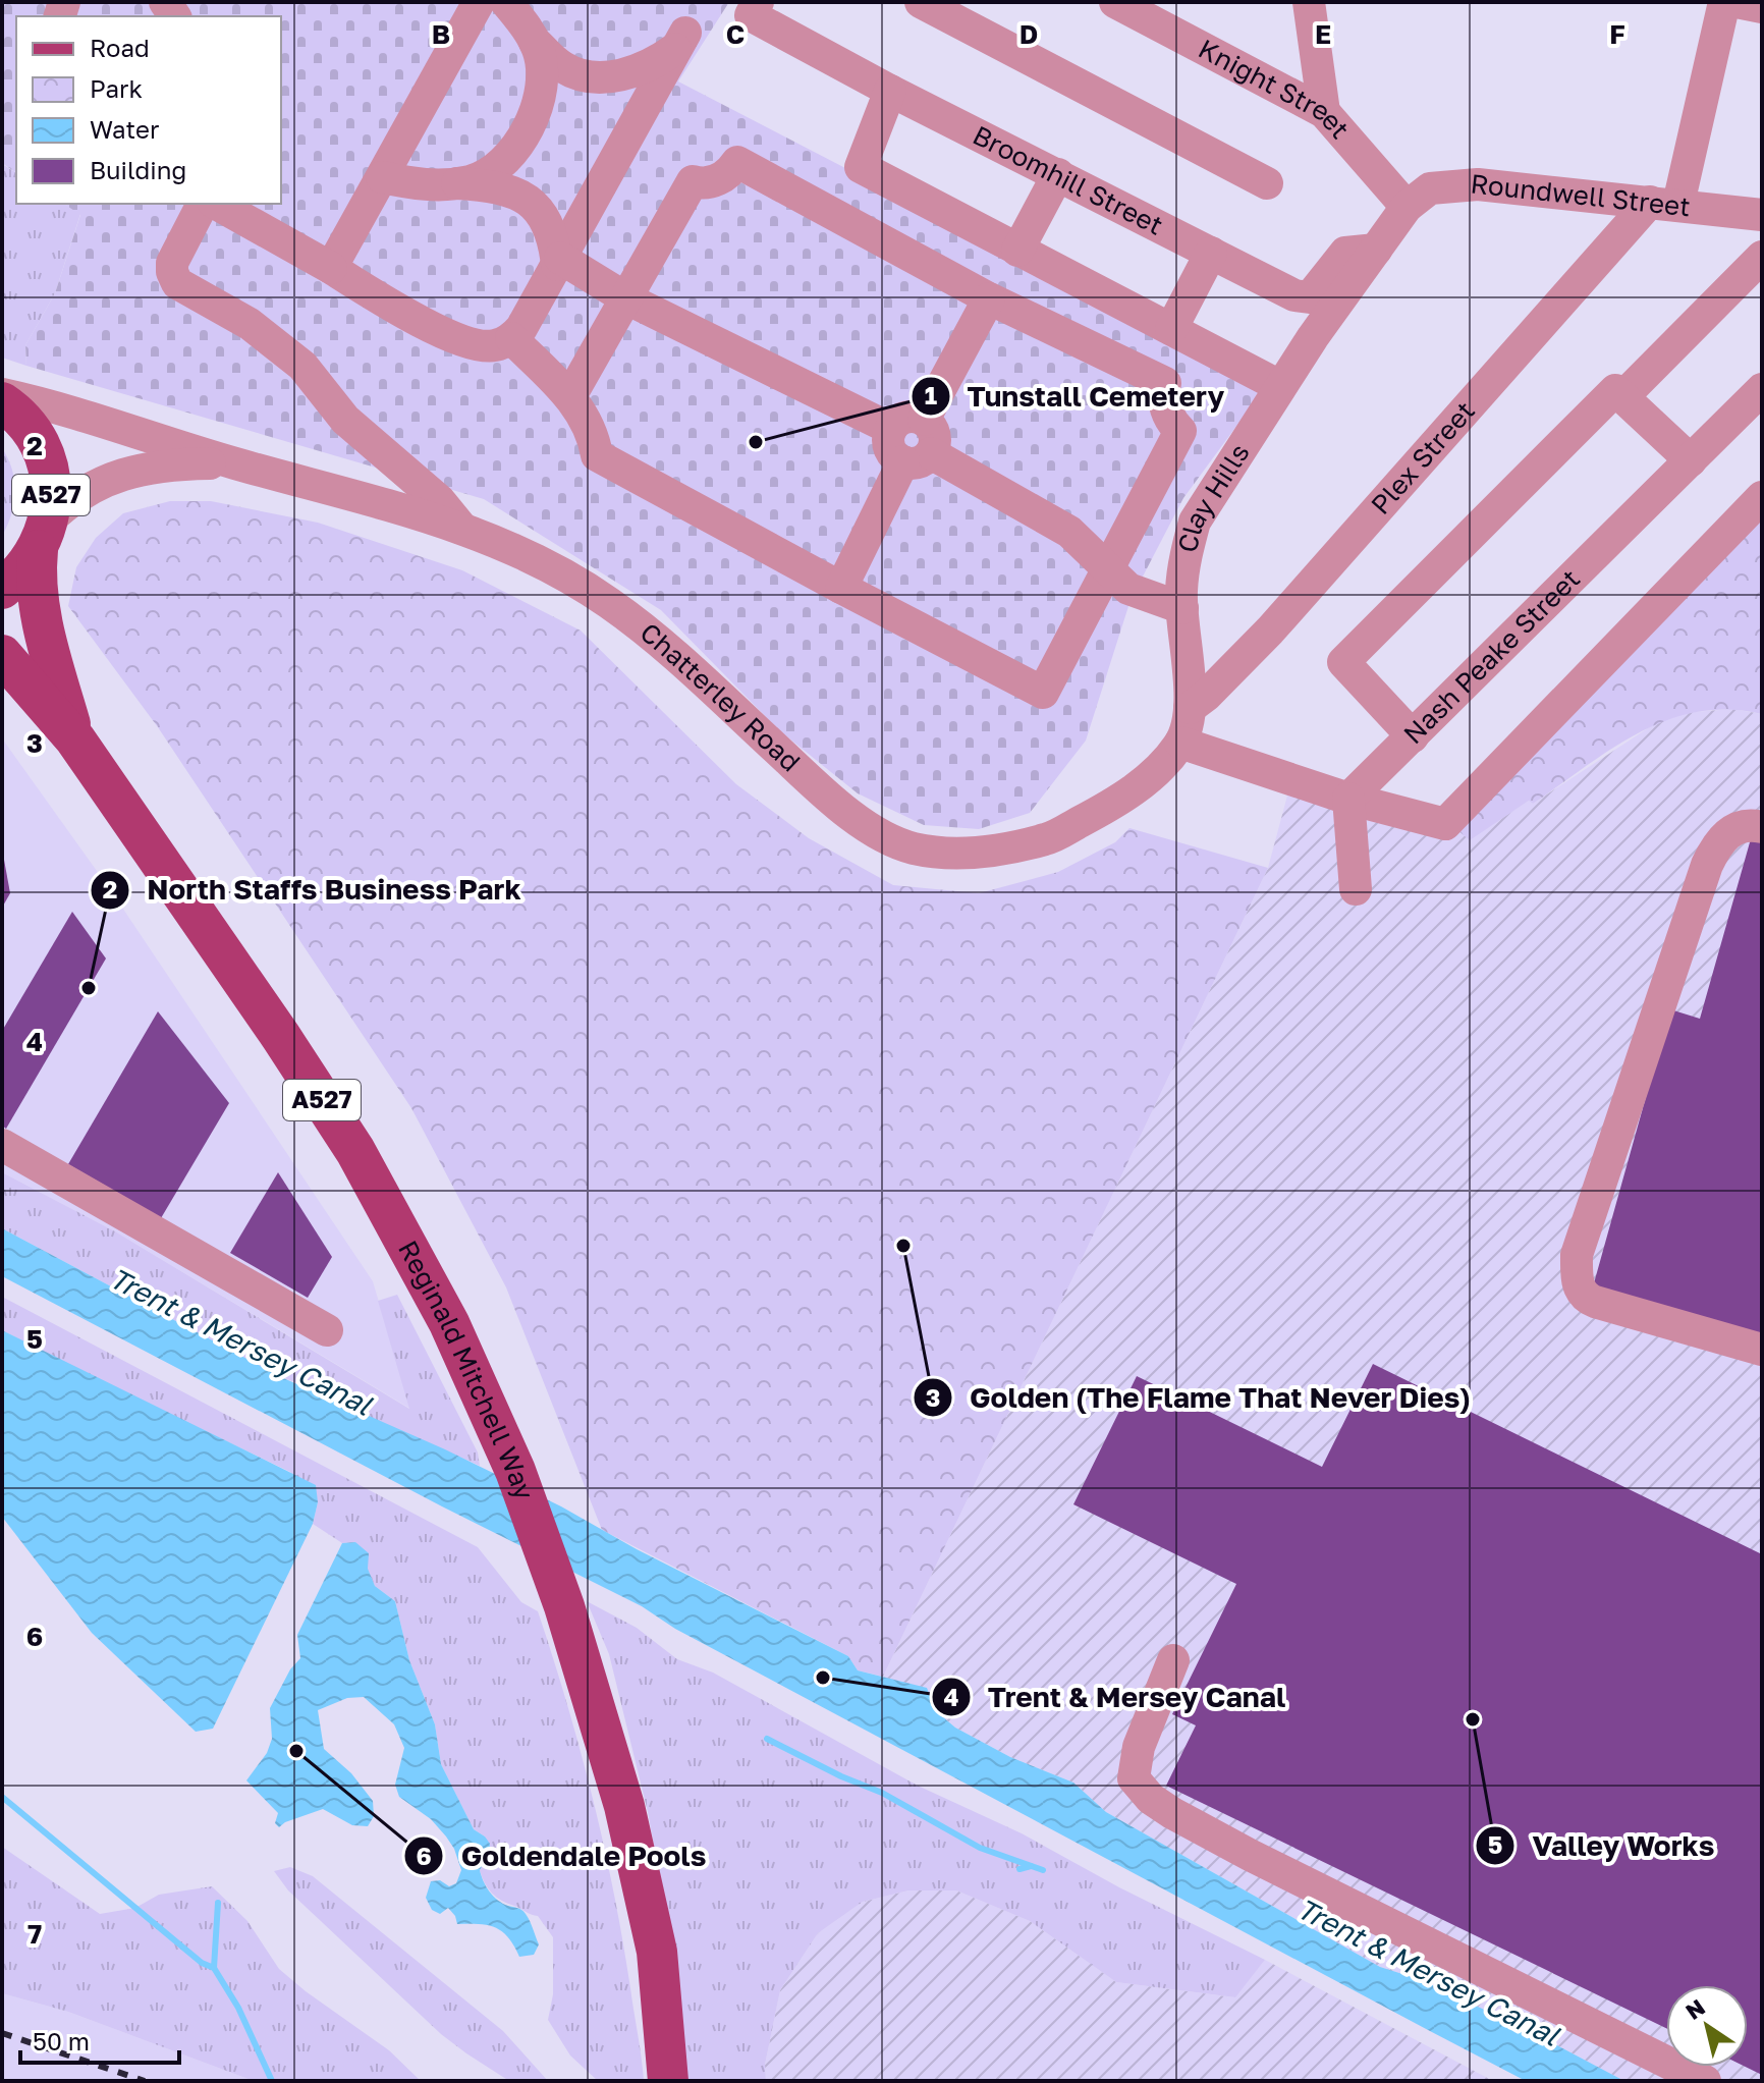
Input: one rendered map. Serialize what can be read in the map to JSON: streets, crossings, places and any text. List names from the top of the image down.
{
  "streets": {
    "main road": ["A527", "Reginald Mitchell Way"],
    "street": [
      "Knight Street",
      "Broomhill Street",
      "Roundwell Street",
      "Plex Street",
      "Clay Hills",
      "Nash Peake Street",
      "Chatterley Road"
    ]
  },
  "crossings": [
    ["Knight Street", "Roundwell Street"],
    ["Knight Street", "Clay Hills"],
    ["Broomhill Street", "Clay Hills"],
    ["Roundwell Street", "Plex Street"],
    ["Roundwell Street", "Clay Hills"],
    ["Plex Street", "Clay Hills"],
    ["A527", "Chatterley Road"],
    ["A527", "Reginald Mitchell Way"],
    ["Clay Hills", "Chatterley Road"],
    ["Chatterley Road", "Reginald Mitchell Way"]
  ],
  "water": ["Trent & Mersey Canal"],
  "places": [
    "Tunstall Cemetery",
    "North Staffs Business Park",
    "Golden (The Flame That Never Dies)",
    "Trent & Mersey Canal",
    "Valley Works",
    "Goldendale Pools"
  ],
  "legend": [
    "Road",
    "Park",
    "Water",
    "Building"
  ],
  "scale_bar": "50 m",
  "north": "top left",
  "grid": {
    "columns": [
      "B",
      "C",
      "D",
      "E",
      "F"
    ],
    "rows": [
      "2",
      "3",
      "4",
      "5",
      "6",
      "7"
    ]
  }
}
